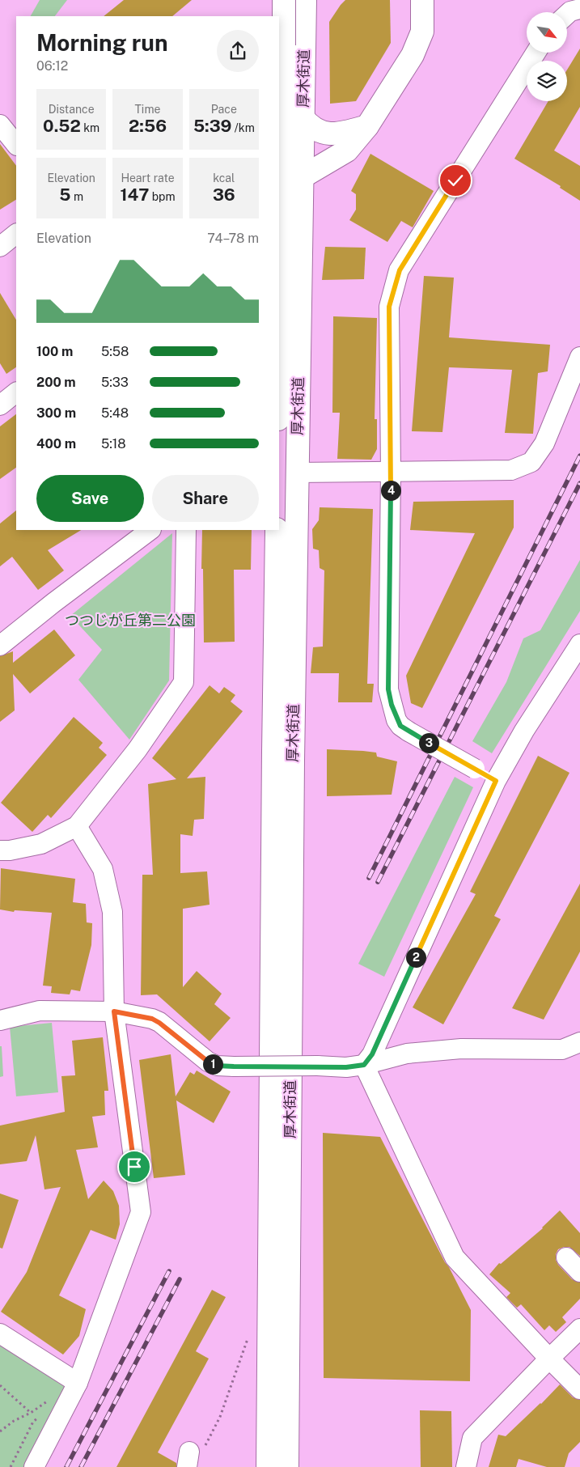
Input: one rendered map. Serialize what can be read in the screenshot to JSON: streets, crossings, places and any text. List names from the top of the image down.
{
  "streets": {
    "highway": ["厚木街道"]
  },
  "parks": ["つつじが丘第二公園"],
  "north": "bottom right",
  "page": {
    "heading": ["Morning run", "06:12"],
    "stats": [
      ["Distance", "0.52 km"],
      ["Time", "2:56"],
      ["Pace", "5:39 /km"],
      ["Elevation", "5 m"],
      ["Heart rate", "147 bpm"],
      ["kcal", "36"]
    ],
    "chart": ["Elevation", "74–78 m"],
    "list": [
      {
        "name": "100 m",
        "note": "5:58"
      },
      {
        "name": "200 m",
        "note": "5:33"
      },
      {
        "name": "300 m",
        "note": "5:48"
      },
      {
        "name": "400 m",
        "note": "5:18"
      }
    ],
    "buttons": ["Save", "Share"],
    "pins": [
      "4",
      "3",
      "2",
      "1"
    ]
  }
}
